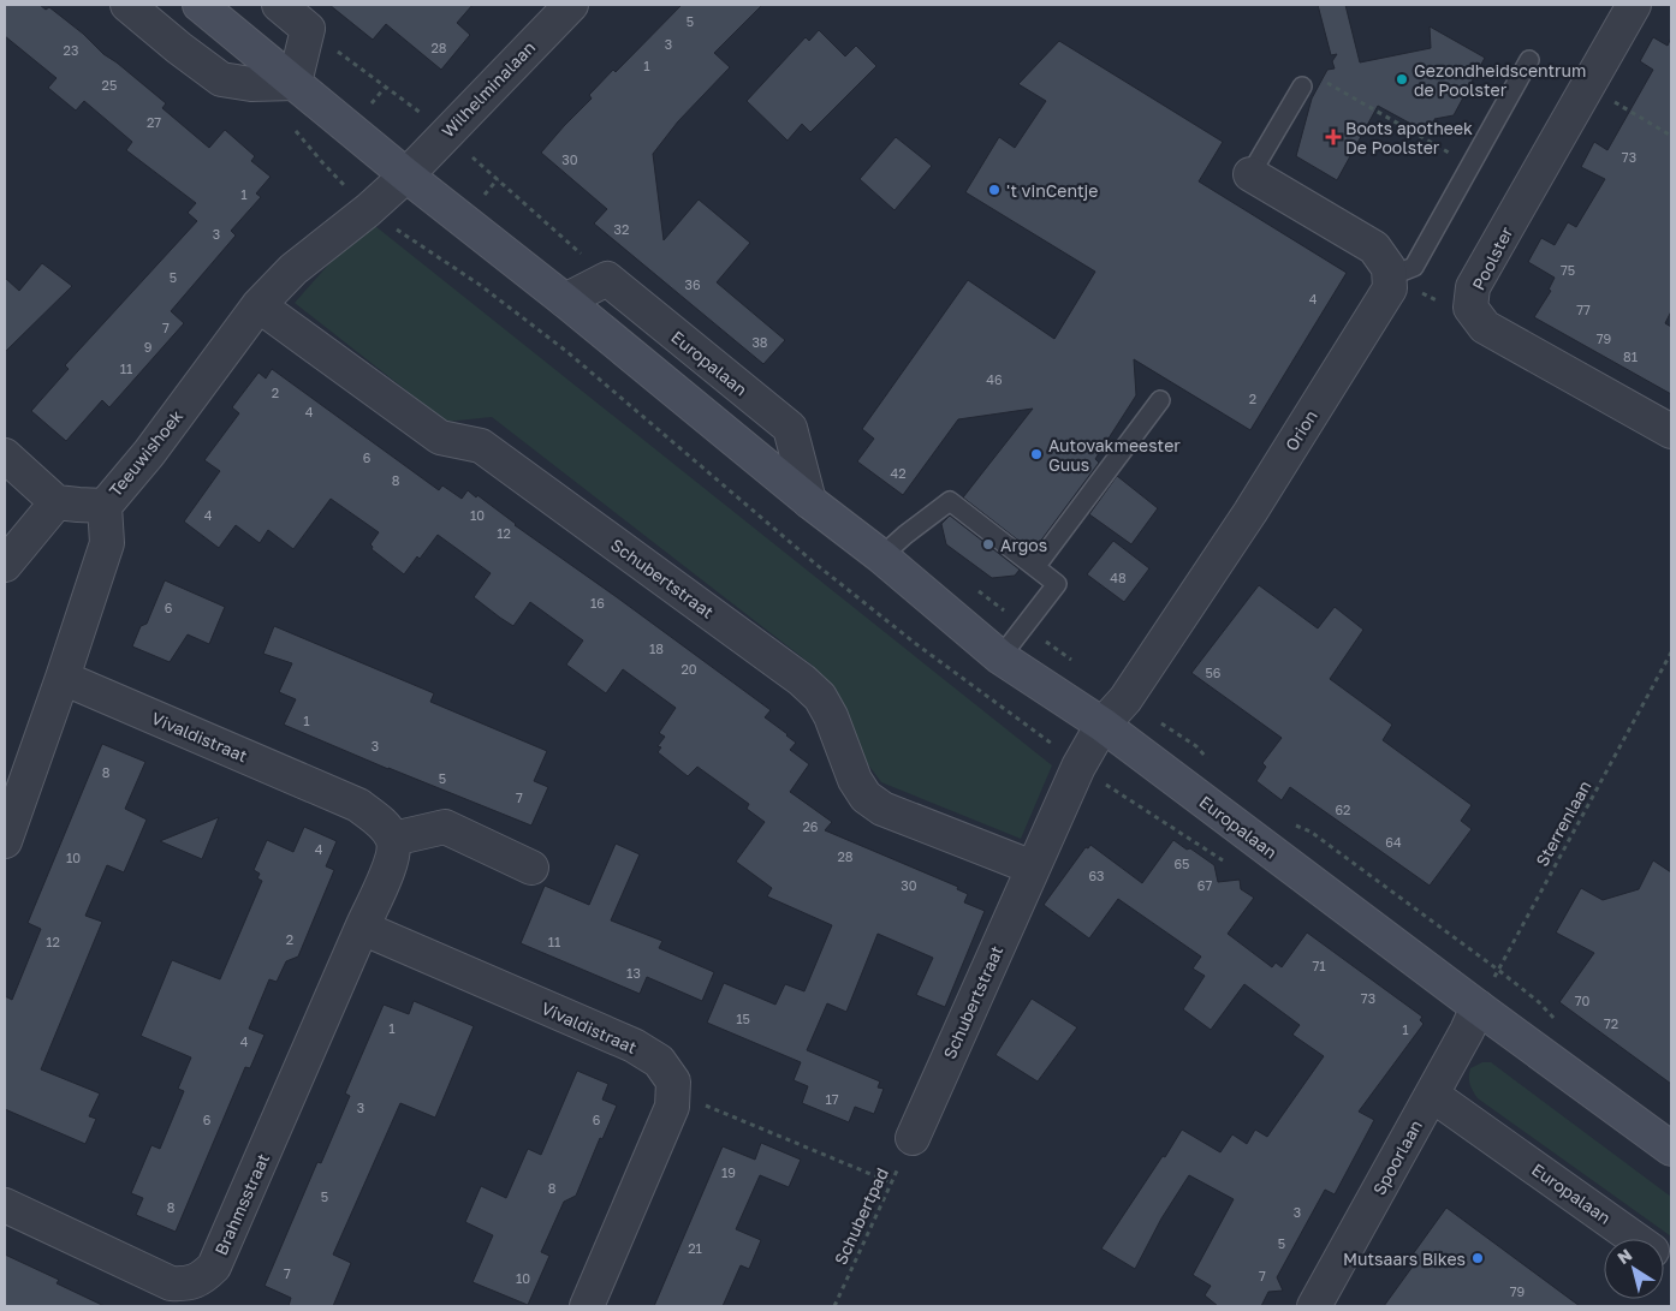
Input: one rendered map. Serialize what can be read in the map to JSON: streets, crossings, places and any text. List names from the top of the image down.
{
  "streets": {
    "main road": ["Europalaan"],
    "street": [
      "Wilhelminalaan",
      "Poolster",
      "Orion",
      "Teeuwishoek",
      "Schubertstraat",
      "Vivaldistraat",
      "Spoorlaan",
      "Brahmsstraat"
    ],
    "path": ["Sterrenlaan", "Schubertpad"]
  },
  "crossings": [
    ["Wilhelminalaan", "Europalaan"],
    ["Wilhelminalaan", "Teeuwishoek"],
    ["Europalaan", "Orion"],
    ["Europalaan", "Teeuwishoek"],
    ["Europalaan", "Schubertstraat"],
    ["Europalaan", "Sterrenlaan"],
    ["Europalaan", "Spoorlaan"],
    ["Orion", "Schubertstraat"],
    ["Teeuwishoek", "Schubertstraat"],
    ["Teeuwishoek", "Vivaldistraat"],
    ["Schubertstraat", "Schubertpad"],
    ["Vivaldistraat", "Brahmsstraat"],
    ["Sterrenlaan", "Spoorlaan"]
  ],
  "places": {
    "other": [
      "Gezondheidscentrum de Poolster",
      "'t vinCentje",
      "Autovakmeester Guus",
      "Argos",
      "Mutsaars Bikes"
    ],
    "health": ["Boots apotheek De Poolster"]
  },
  "house_numbers": [
    "5",
    "3",
    "28",
    "23",
    "1",
    "25",
    "27",
    "73",
    "30",
    "1",
    "32",
    "3",
    "75",
    "5",
    "36",
    "4",
    "77",
    "7",
    "79",
    "38",
    "9",
    "81",
    "11",
    "46",
    "2",
    "2",
    "4",
    "6",
    "42",
    "8",
    "4",
    "10",
    "12",
    "48",
    "16",
    "6",
    "18",
    "20",
    "56",
    "1",
    "3",
    "8",
    "5",
    "7",
    "62",
    "26",
    "64",
    "4",
    "28",
    "10",
    "65",
    "63",
    "30",
    "67",
    "2",
    "12",
    "11",
    "71",
    "13",
    "73",
    "70",
    "15",
    "72",
    "1",
    "1",
    "4",
    "17",
    "3",
    "6",
    "6",
    "19",
    "8",
    "5",
    "8",
    "3",
    "5",
    "21",
    "7",
    "7",
    "10",
    "79"
  ],
  "north": "top left"
}
